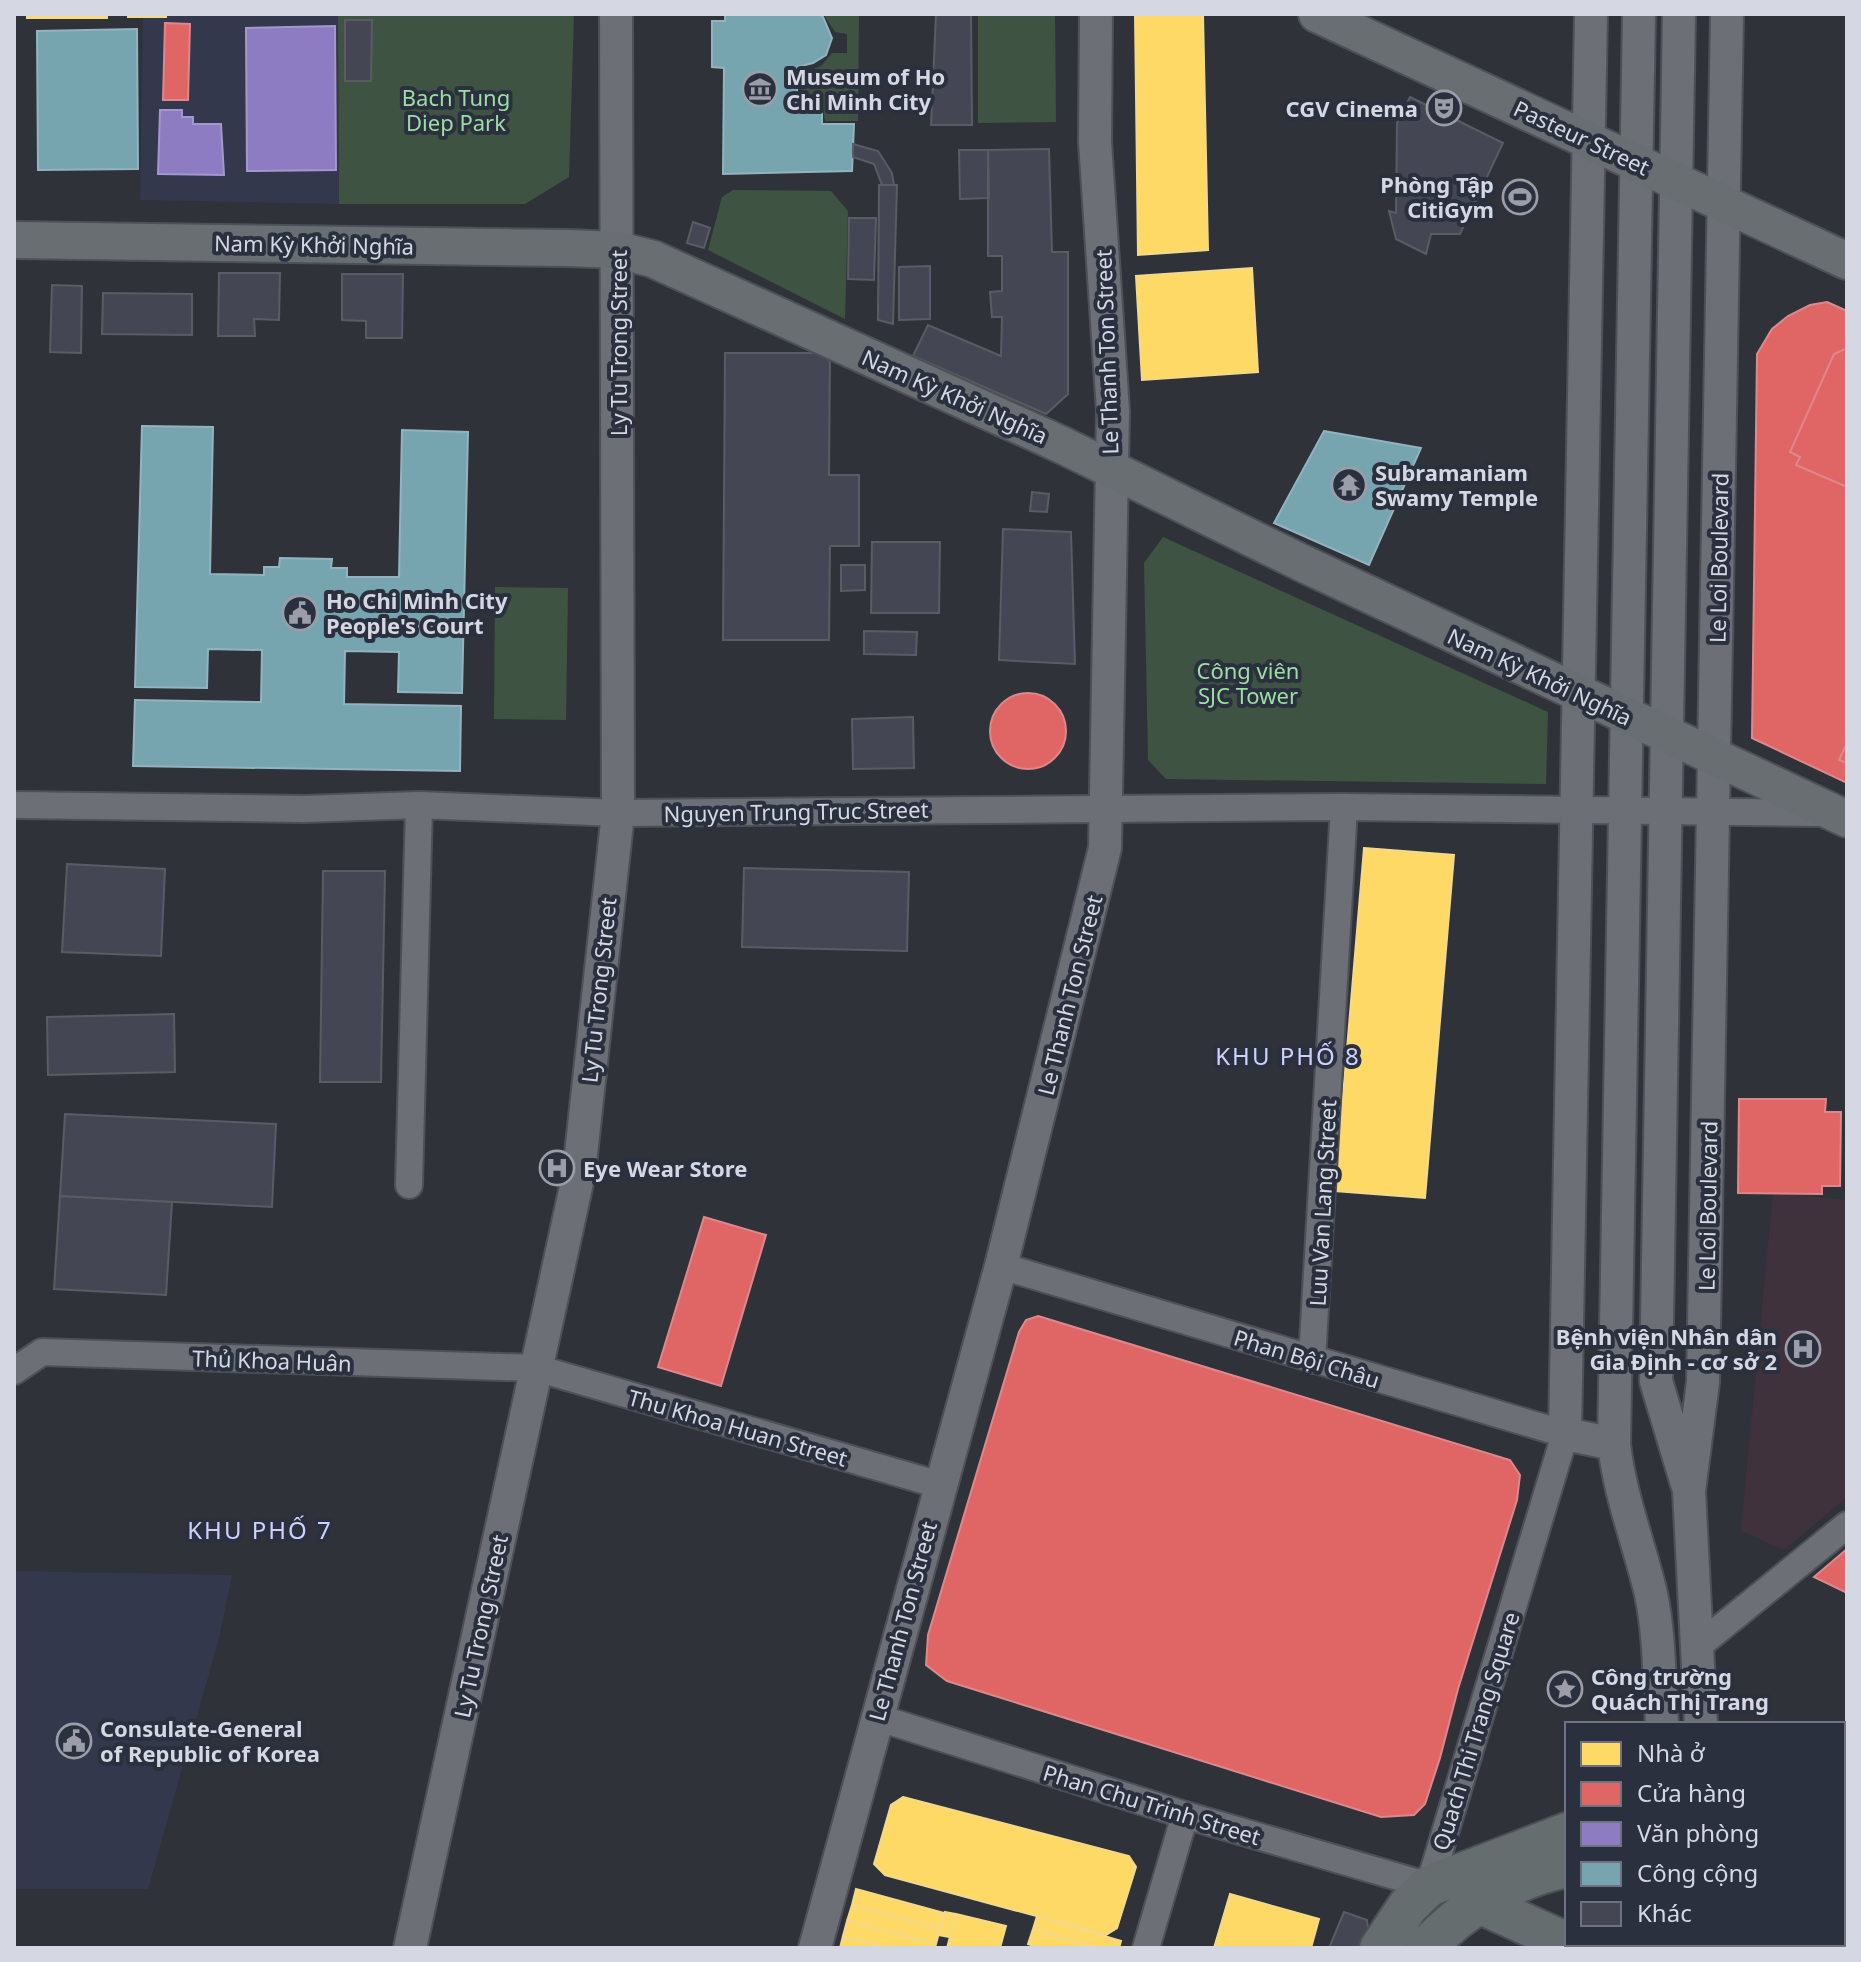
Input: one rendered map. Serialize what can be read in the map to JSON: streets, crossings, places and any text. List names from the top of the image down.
{
  "streets": {
    "main road": ["Pasteur Street", "Nam Kỳ Khởi Nghĩa", "Quach Thi Trang Square"],
    "street": [
      "Ly Tu Trong Street",
      "Le Thanh Ton Street",
      "Le Loi Boulevard",
      "Nguyen Trung Truc Street",
      "Luu Van Lang Street",
      "Phan Bội Châu",
      "Thủ Khoa Huân",
      "Thu Khoa Huan Street",
      "Phan Chu Trinh Street"
    ]
  },
  "crossings": [
    ["Pasteur Street", "Le Loi Boulevard"],
    ["Nam Kỳ Khởi Nghĩa", "Ly Tu Trong Street"],
    ["Nam Kỳ Khởi Nghĩa", "Le Thanh Ton Street"],
    ["Nam Kỳ Khởi Nghĩa", "Le Loi Boulevard"],
    ["Nam Kỳ Khởi Nghĩa", "Nguyen Trung Truc Street"],
    ["Ly Tu Trong Street", "Nguyen Trung Truc Street"],
    ["Ly Tu Trong Street", "Thủ Khoa Huân"],
    ["Ly Tu Trong Street", "Thu Khoa Huan Street"],
    ["Le Thanh Ton Street", "Nguyen Trung Truc Street"],
    ["Le Thanh Ton Street", "Phan Bội Châu"],
    ["Le Thanh Ton Street", "Thu Khoa Huan Street"],
    ["Le Thanh Ton Street", "Phan Chu Trinh Street"],
    ["Nguyen Trung Truc Street", "Luu Van Lang Street"],
    ["Luu Van Lang Street", "Phan Bội Châu"],
    ["Phan Bội Châu", "Quach Thi Trang Square"],
    ["Thủ Khoa Huân", "Thu Khoa Huan Street"],
    ["Quach Thi Trang Square", "Phan Chu Trinh Street"]
  ],
  "districts": ["KHU PHỐ 8", "KHU PHỐ 7"],
  "parks": ["Bach Tung Diep Park", "Công viên SJC Tower"],
  "places": {
    "museum": ["Museum of Ho Chi Minh City"],
    "theatre": ["CGV Cinema"],
    "sports": ["Phòng Tập CitiGym"],
    "temple": ["Subramaniam Swamy Temple"],
    "public building": ["Ho Chi Minh City People's Court", "Consulate-General of Republic of Korea"],
    "hospital": ["Eye Wear Store", "Bệnh viện Nhân dân Gia Định - cơ sở 2"],
    "place": ["Công trường Quách Thị Trang"]
  },
  "legend": [
    "Nhà ở",
    "Cửa hàng",
    "Văn phòng",
    "Công cộng",
    "Khác"
  ]
}
